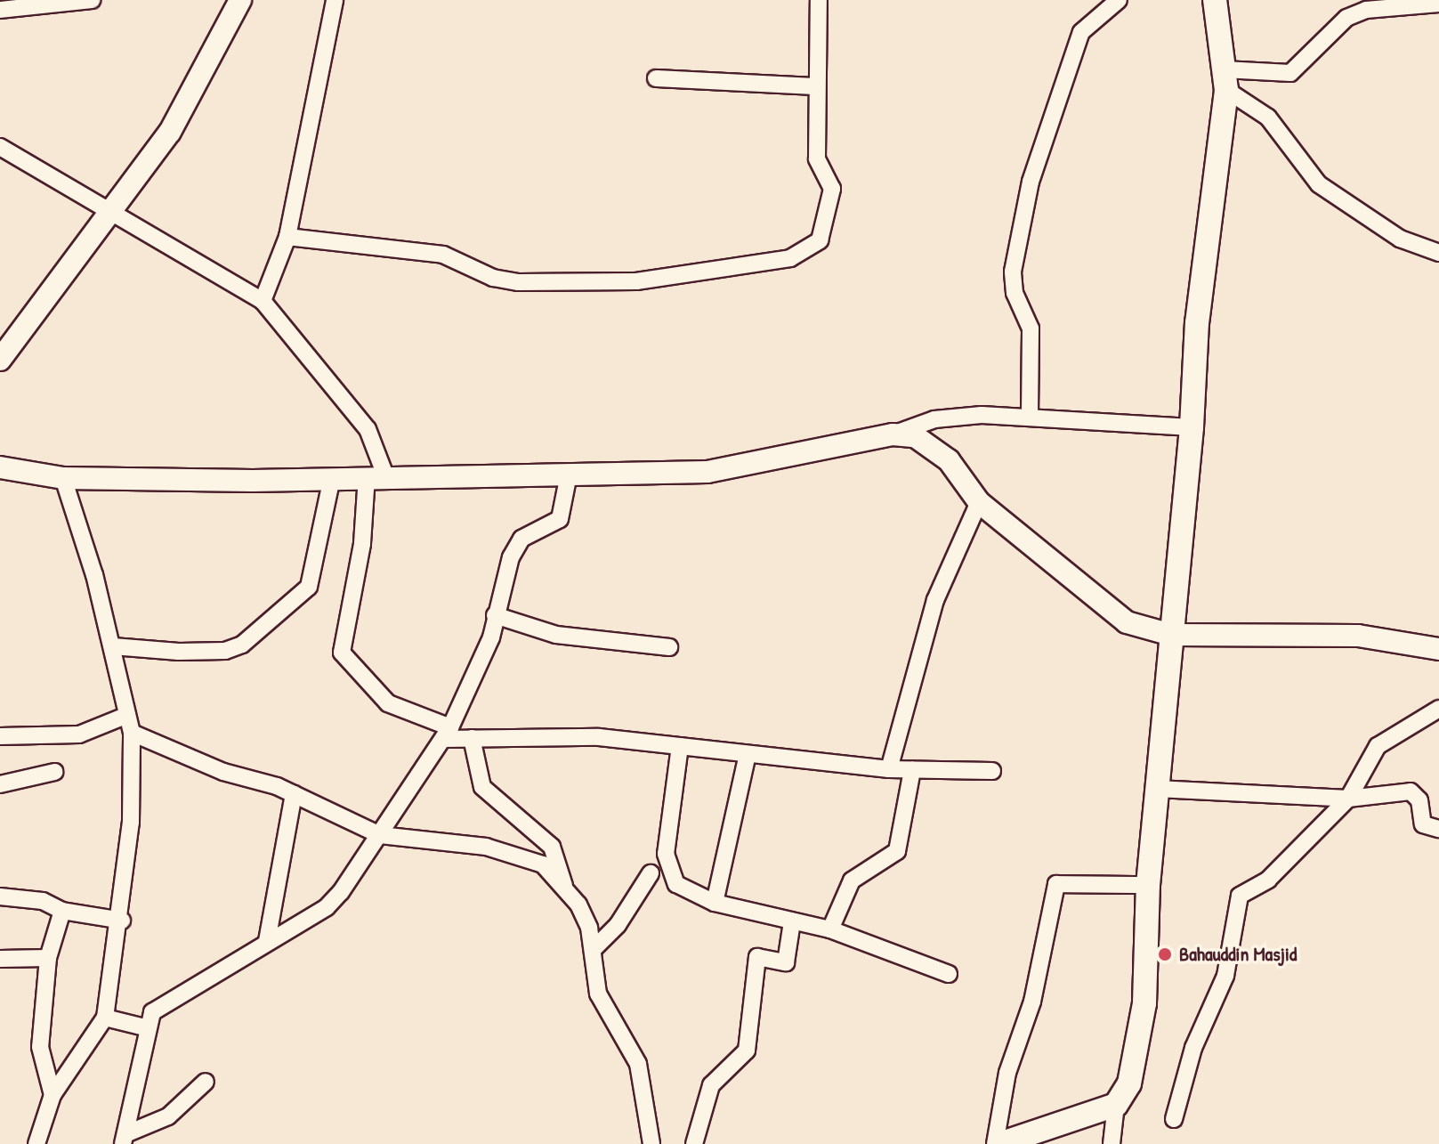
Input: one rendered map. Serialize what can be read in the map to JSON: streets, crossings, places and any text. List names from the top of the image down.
{
  "places": ["Bahauddin Masjid"]
}
